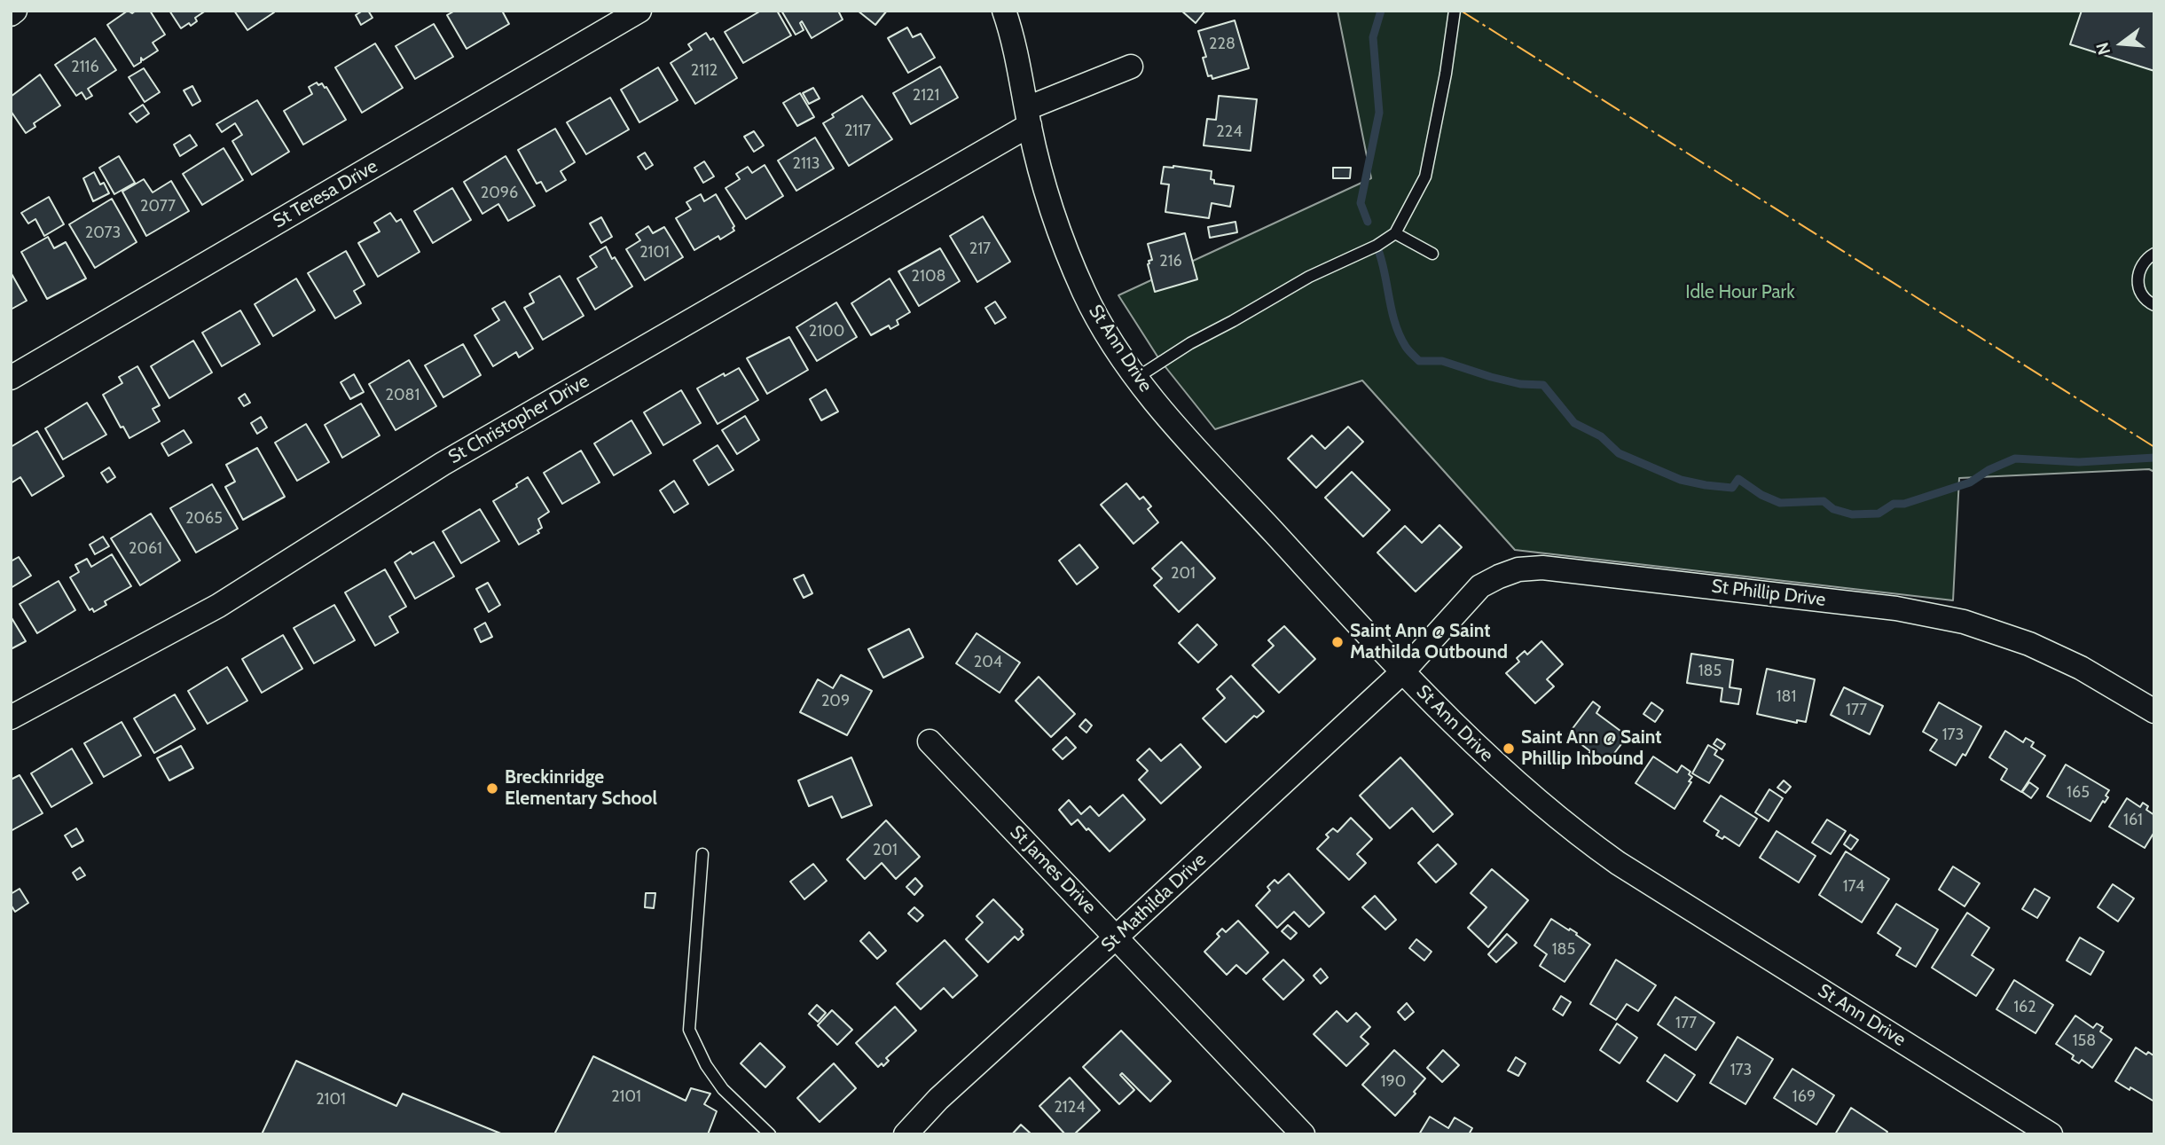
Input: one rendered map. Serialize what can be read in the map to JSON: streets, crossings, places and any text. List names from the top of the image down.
{
  "streets": {
    "street": [
      "St Teresa Drive",
      "St Ann Drive",
      "St Christopher Drive",
      "St Phillip Drive",
      "St James Drive",
      "St Mathilda Drive"
    ]
  },
  "crossings": [
    ["St Ann Drive", "St Christopher Drive"],
    ["St Ann Drive", "St Phillip Drive"],
    ["St Ann Drive", "St Mathilda Drive"],
    ["St Phillip Drive", "St Mathilda Drive"],
    ["St James Drive", "St Mathilda Drive"]
  ],
  "parks": ["Idle Hour Park"],
  "places": ["Saint Ann @ Saint Mathilda Outbound", "Saint Ann @ Saint Phillip Inbound", "Breckinridge Elementary School"],
  "house_numbers": [
    "228",
    "2116",
    "2112",
    "2121",
    "2117",
    "224",
    "2113",
    "2096",
    "2077",
    "2073",
    "217",
    "2101",
    "216",
    "2108",
    "2100",
    "2081",
    "2065",
    "2061",
    "201",
    "204",
    "185",
    "181",
    "209",
    "177",
    "173",
    "165",
    "161",
    "201",
    "174",
    "185",
    "162",
    "177",
    "158",
    "173",
    "190",
    "2101",
    "169",
    "2101",
    "2124"
  ],
  "north": "left"
}
